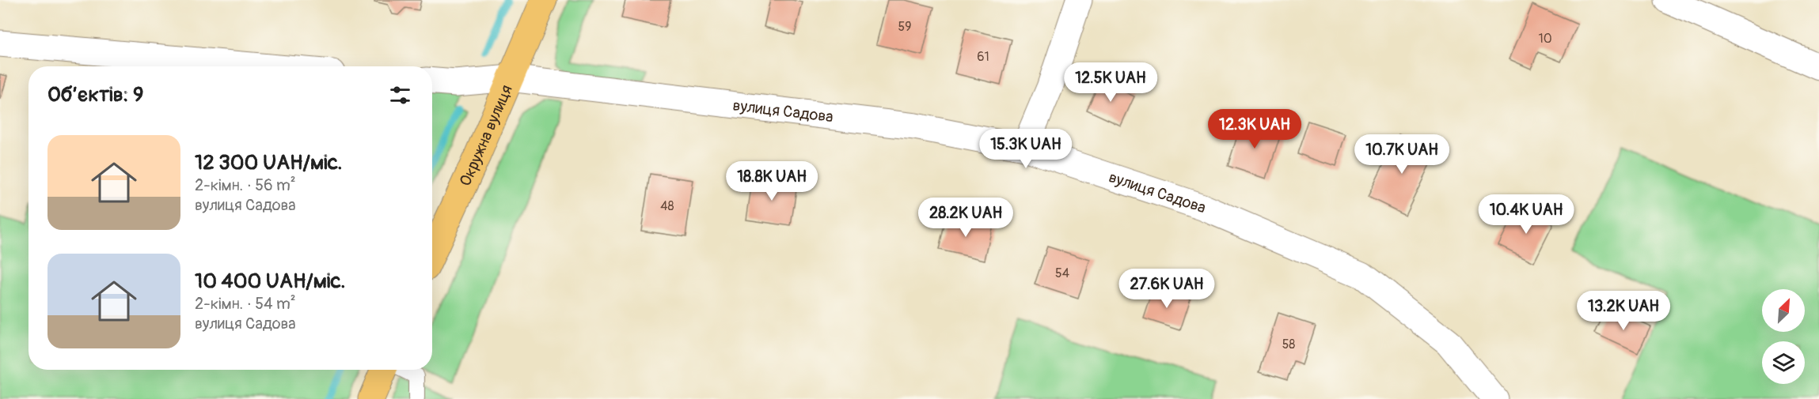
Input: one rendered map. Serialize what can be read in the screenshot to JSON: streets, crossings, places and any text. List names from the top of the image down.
{
  "streets": {
    "highway": ["Окружна вулиця"],
    "street": ["вулиця Садова"]
  },
  "crossings": [
    ["вулиця Садова", "Окружна вулиця"]
  ],
  "house_numbers": [
    "59",
    "10",
    "61",
    "48",
    "54",
    "58"
  ],
  "north": "top right",
  "page": {
    "price": [
      "12.5K UAH",
      "12.3K UAH",
      "15.3K UAH",
      "10.7K UAH",
      "18.8K UAH",
      "10.4K UAH",
      "28.2K UAH",
      "27.6K UAH",
      "13.2K UAH"
    ],
    "heading": "Об’єктів: 9",
    "list": [
      {
        "name": "12 300 UAH/міс.",
        "note": "2-кімн. · 56 m² · вулиця Садова"
      },
      {
        "name": "10 400 UAH/міс.",
        "note": "2-кімн. · 54 m² · вулиця Садова"
      }
    ]
  }
}
